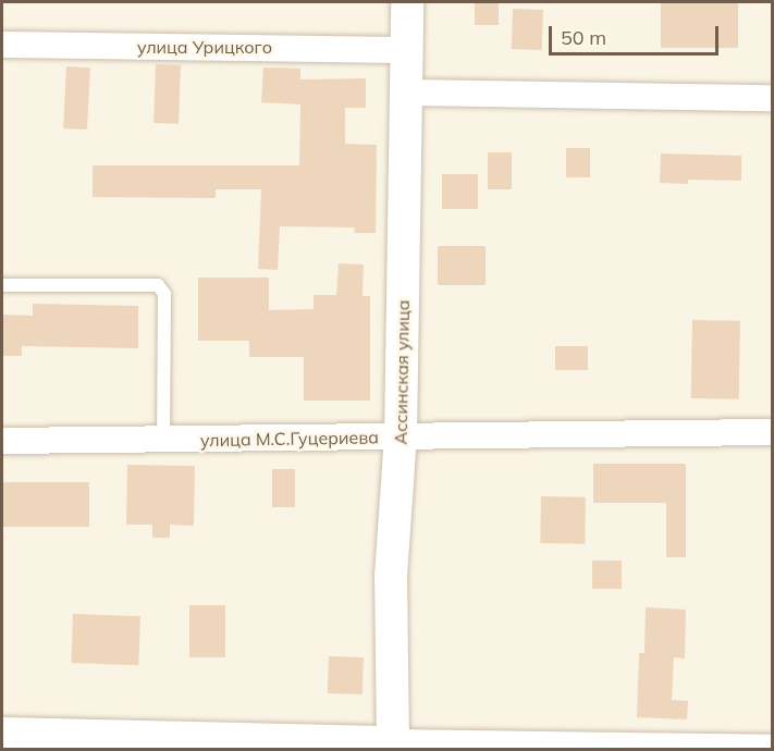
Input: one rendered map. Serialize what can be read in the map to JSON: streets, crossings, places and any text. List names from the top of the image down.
{
  "streets": {
    "street": ["улица Урицкого", "Ассинская улица", "улица М.С.Гуцериева"]
  },
  "crossings": [
    ["улица Урицкого", "Ассинская улица"],
    ["Ассинская улица", "улица М.С.Гуцериева"]
  ],
  "scale_bar": "50 m"
}
